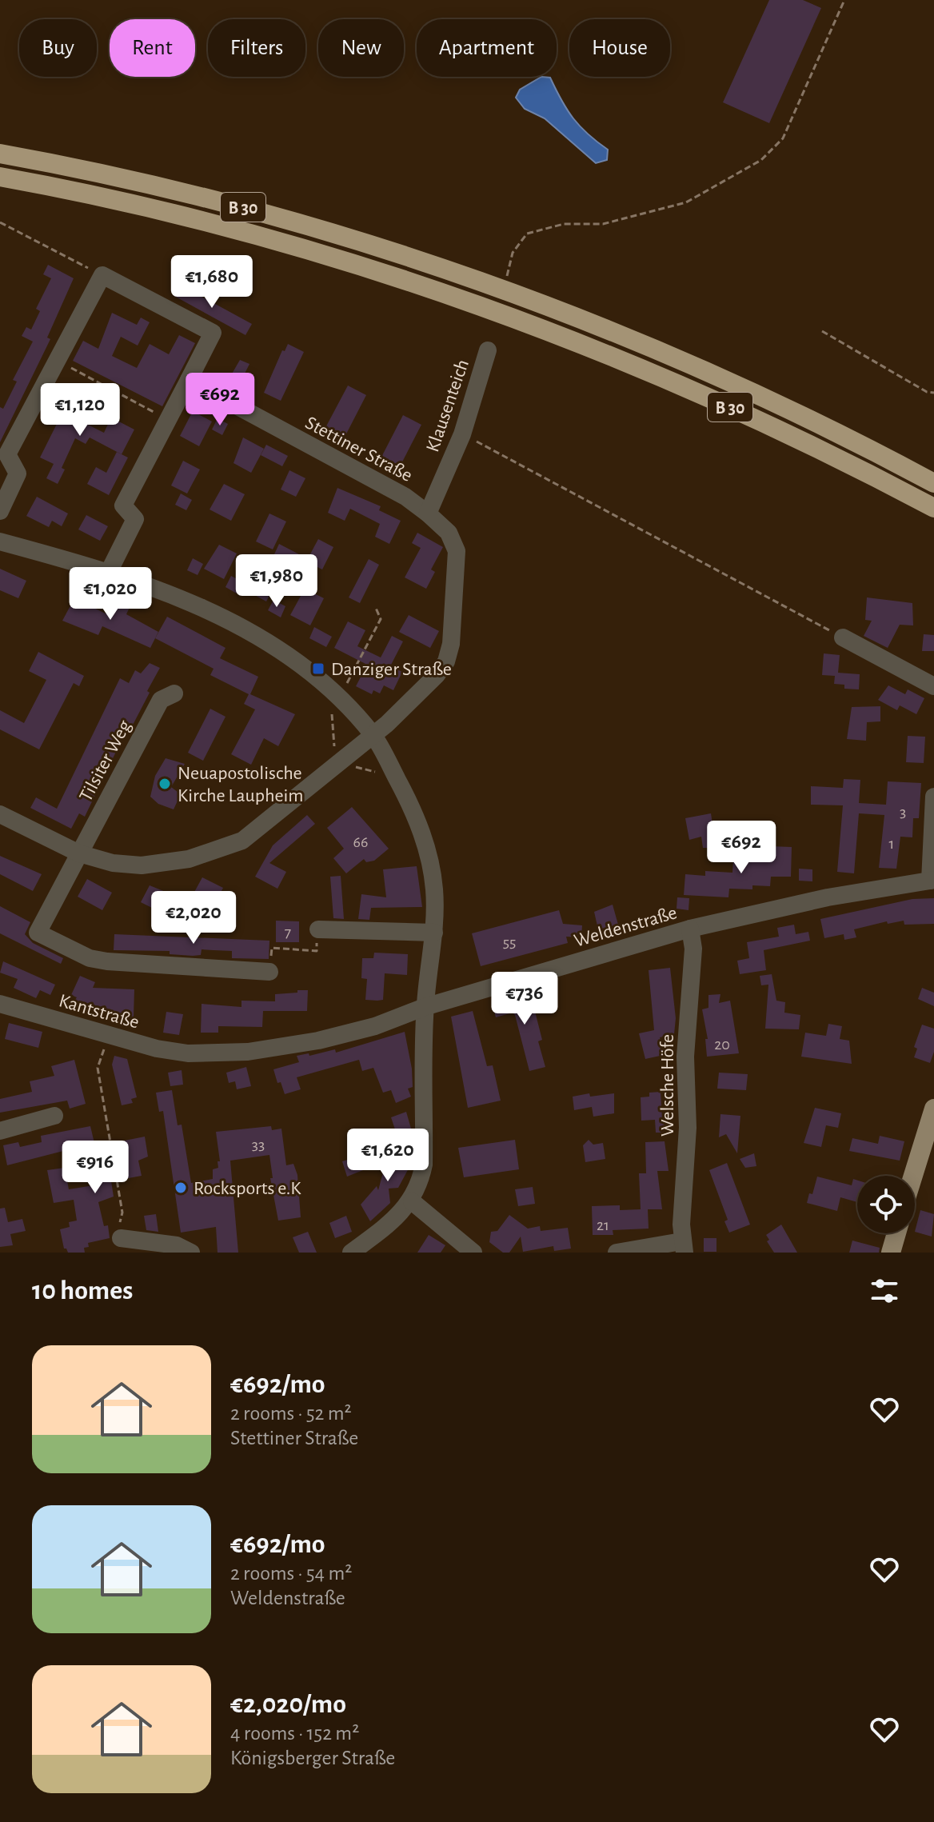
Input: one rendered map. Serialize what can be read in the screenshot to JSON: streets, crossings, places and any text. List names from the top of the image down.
{
  "streets": {
    "highway": ["B 30"],
    "street": [
      "Klausenteich",
      "Stettiner Straße",
      "Tilsiter Weg",
      "Weldenstraße",
      "Kantstraße",
      "Welsche Höfe"
    ]
  },
  "crossings": [
    ["Klausenteich", "Stettiner Straße"],
    ["Weldenstraße", "Kantstraße"],
    ["Weldenstraße", "Welsche Höfe"]
  ],
  "places": {
    "transit": ["Danziger Straße"],
    "other": ["Neuapostolische Kirche Laupheim", "Rocksports e.K"]
  },
  "house_numbers": [
    "3",
    "66",
    "1",
    "7",
    "55",
    "20",
    "33",
    "21"
  ],
  "page": {
    "chip": [
      "Buy",
      "Rent",
      "Filters",
      "New",
      "Apartment",
      "House"
    ],
    "price": [
      "€1,680",
      "€692",
      "€1,120",
      "€1,980",
      "€1,020",
      "€692",
      "€2,020",
      "€736",
      "€1,620",
      "€916"
    ],
    "heading": "10 homes",
    "list": [
      {
        "name": "€692/mo",
        "note": "2 rooms · 52 m² · Stettiner Straße"
      },
      {
        "name": "€692/mo",
        "note": "2 rooms · 54 m² · Weldenstraße"
      },
      {
        "name": "€2,020/mo",
        "note": "4 rooms · 152 m² · Königsberger Straße"
      }
    ]
  }
}
